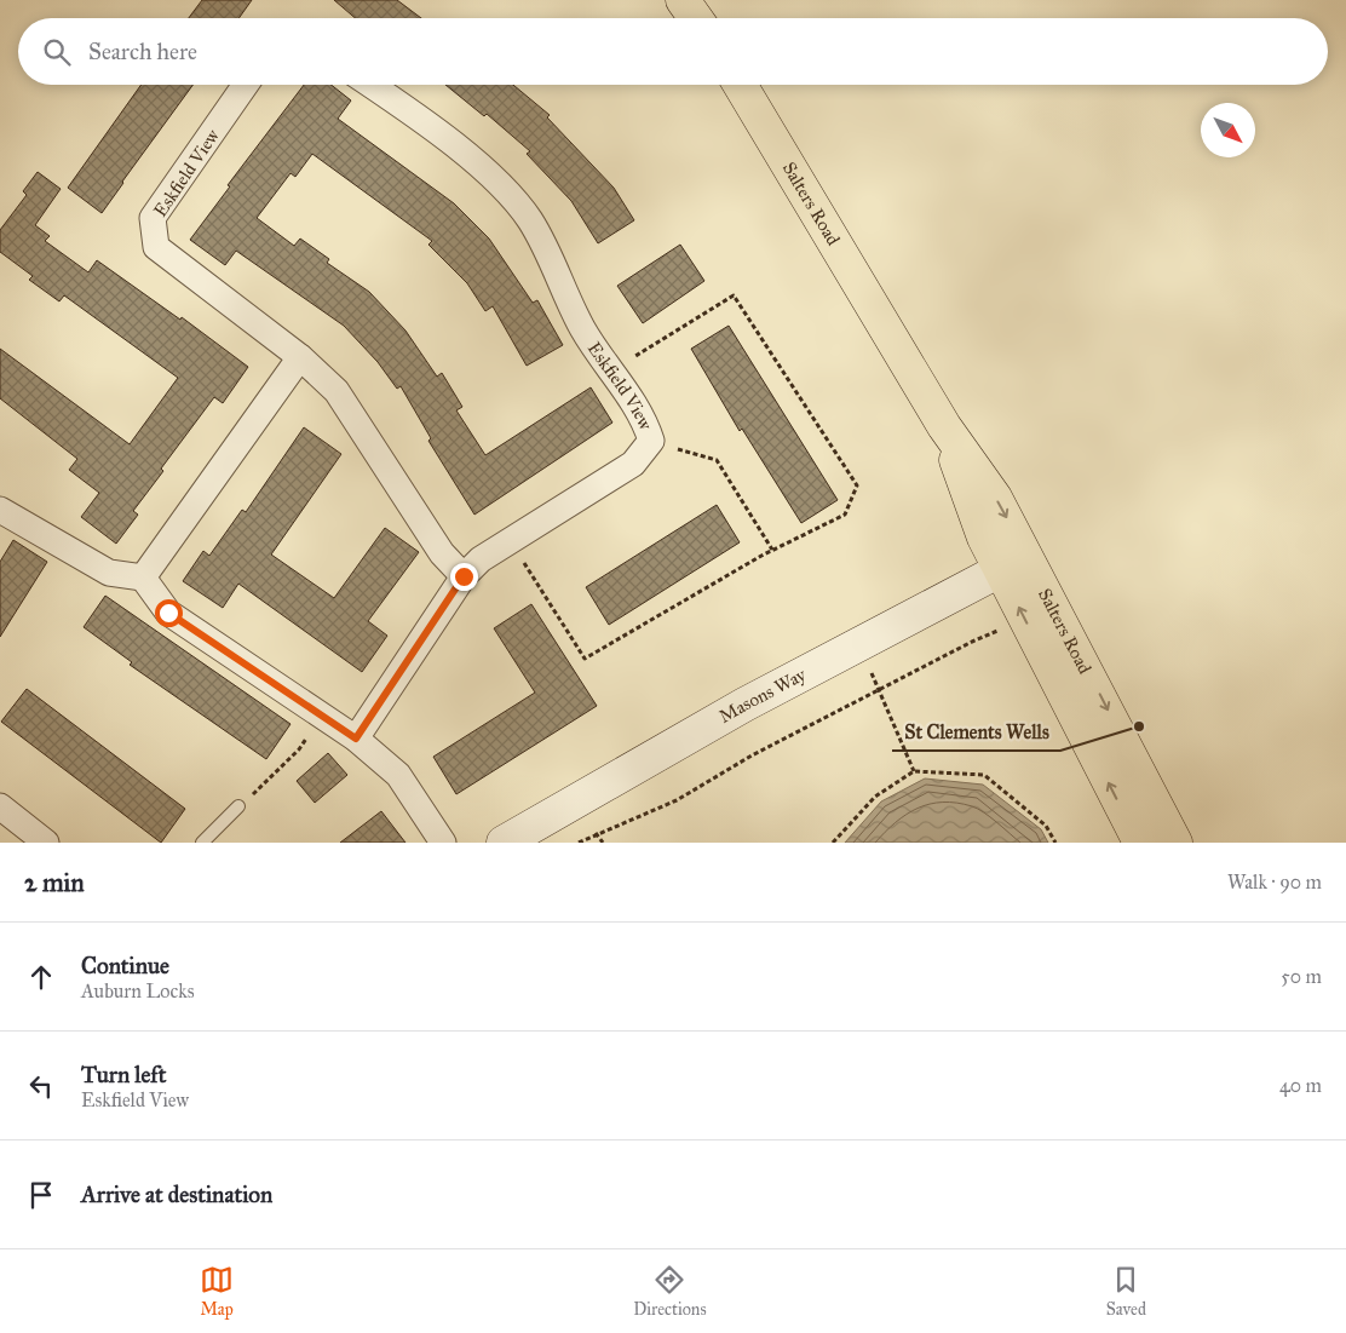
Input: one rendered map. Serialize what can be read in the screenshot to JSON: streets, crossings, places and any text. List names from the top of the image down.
{
  "streets": {
    "main road": ["Salters Road"],
    "street": ["Eskfield View", "Masons Way"]
  },
  "crossings": [
    ["Salters Road", "Masons Way"]
  ],
  "places": ["St Clements Wells"],
  "north": "bottom right",
  "page": {
    "search": "Search here",
    "heading": ["2 min", "Walk · 90 m"],
    "list": [
      ["Continue", "Auburn Locks", "50 m"],
      ["Turn left", "Eskfield View", "40 m"],
      "Arrive at destination"
    ],
    "nav": ["Map", "Directions", "Saved"]
  }
}
